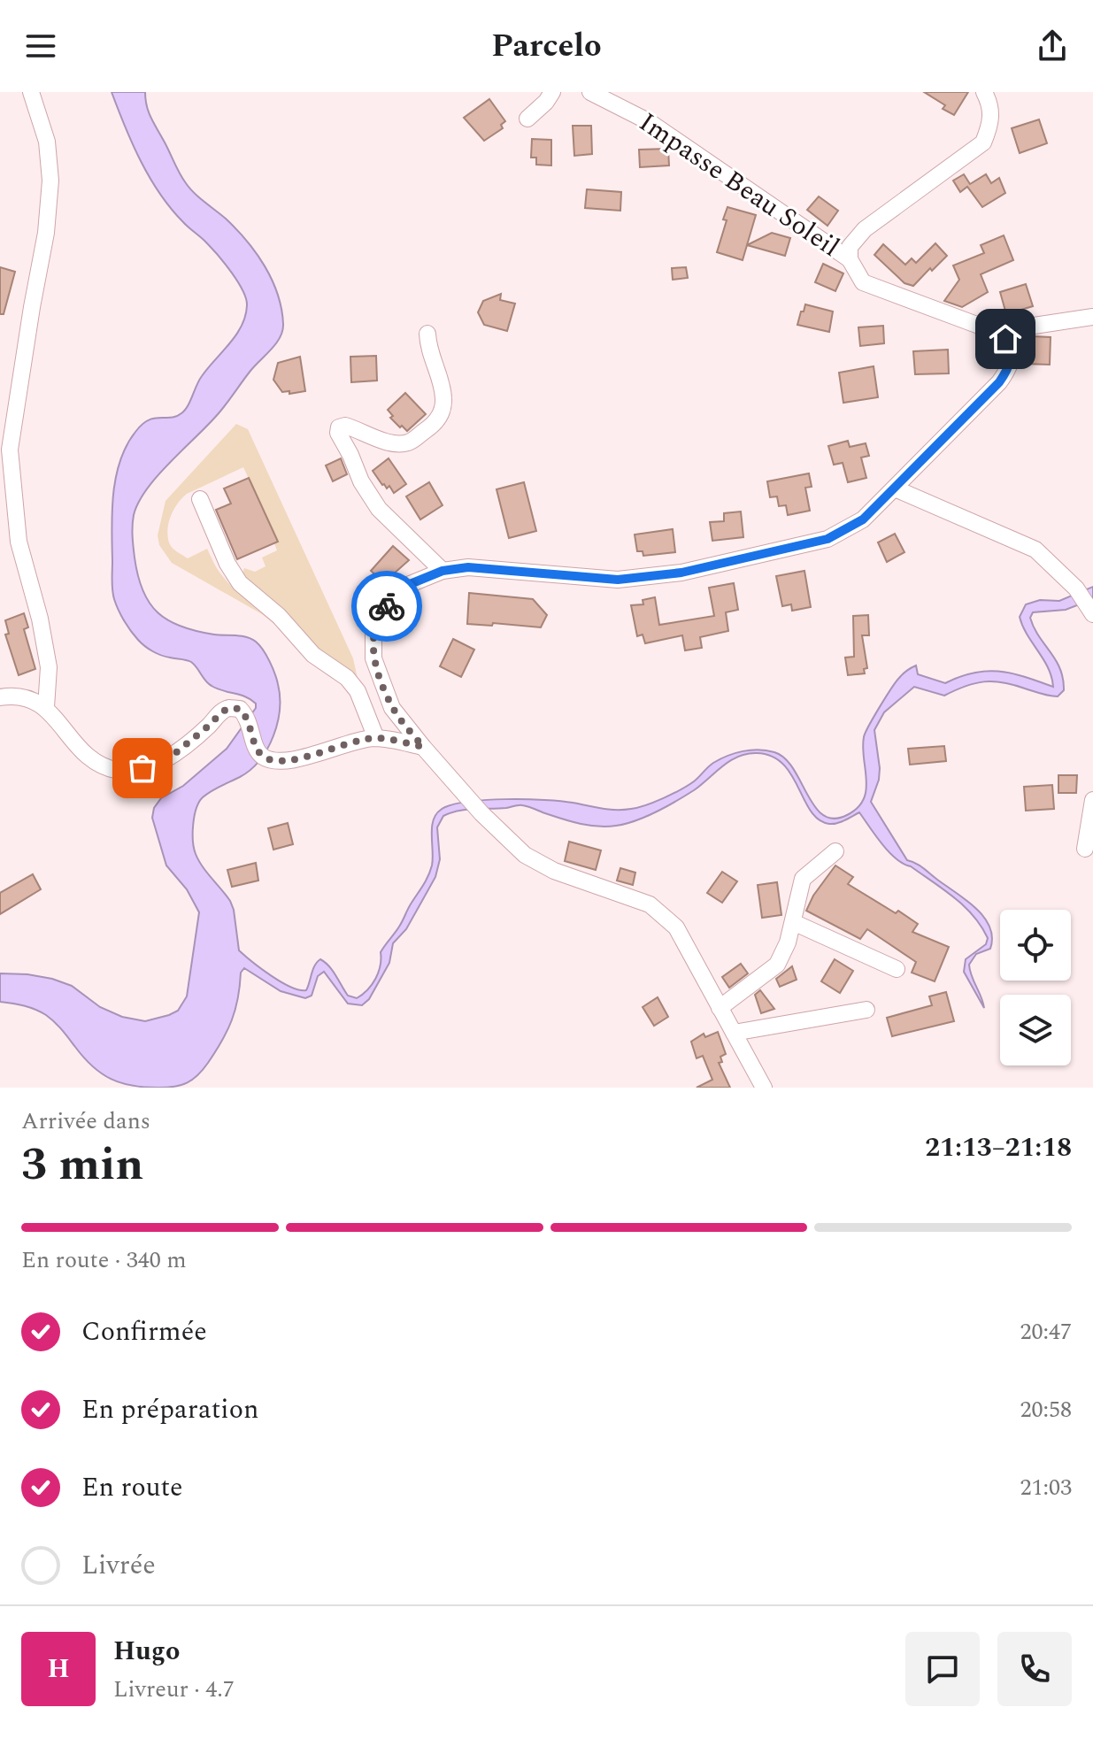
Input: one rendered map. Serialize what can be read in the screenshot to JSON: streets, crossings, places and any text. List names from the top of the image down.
{
  "streets": {
    "street": ["Impasse Beau Soleil"]
  },
  "page": {
    "header": "Parcelo",
    "heading": ["3 min", "Arrivée dans", "21:13–21:18"],
    "panel": ["Hugo", "Livreur · 4.7"],
    "bar": "En route · 340 m",
    "list": [
      ["Confirmée", "20:47"],
      ["En préparation", "20:58"],
      ["En route", "21:03"],
      "Livrée"
    ],
    "round": "H"
  }
}
